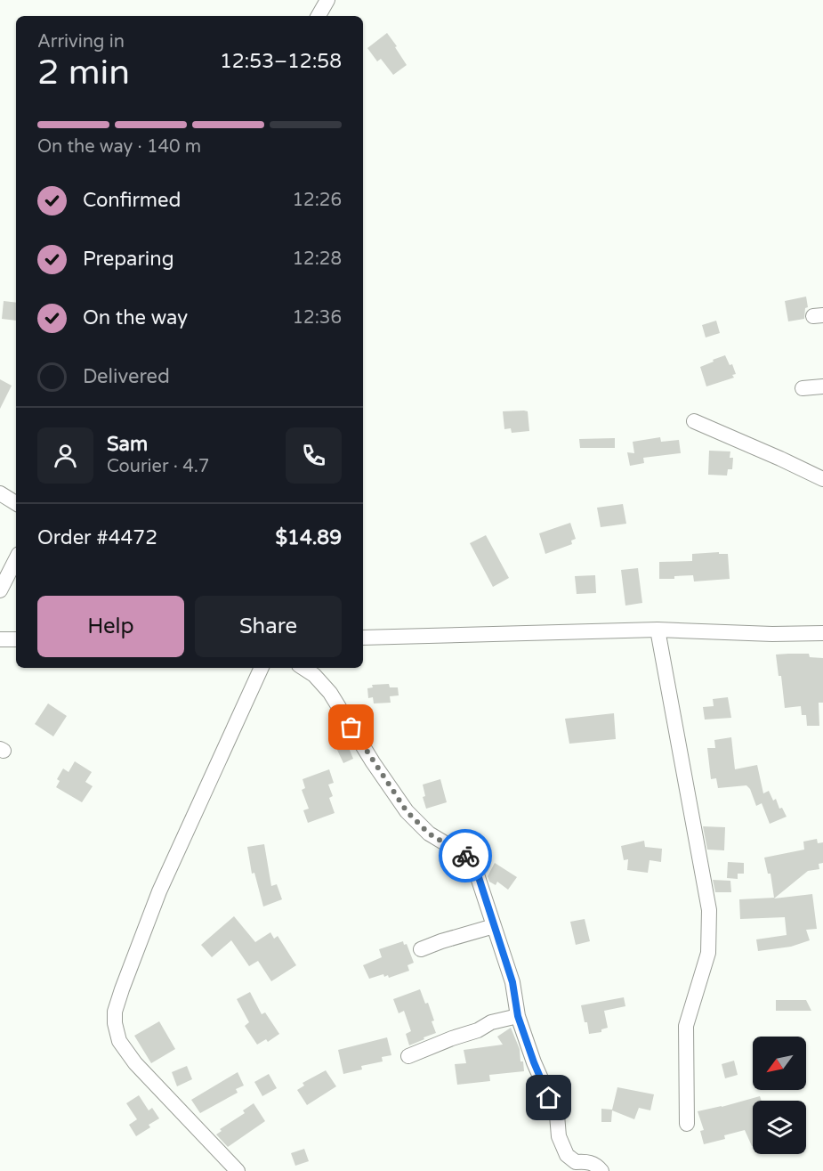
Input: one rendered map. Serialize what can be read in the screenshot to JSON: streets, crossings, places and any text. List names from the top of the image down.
{
  "north": "bottom left",
  "page": {
    "heading": ["2 min", "Arriving in", "12:53–12:58"],
    "panel": [
      "Sam",
      "Courier · 4.7",
      "Order #4472",
      "$14.89"
    ],
    "bar": "On the way · 140 m",
    "list": [
      ["Confirmed", "12:26"],
      ["Preparing", "12:28"],
      ["On the way", "12:36"],
      "Delivered"
    ],
    "buttons": ["Help", "Share"]
  }
}
